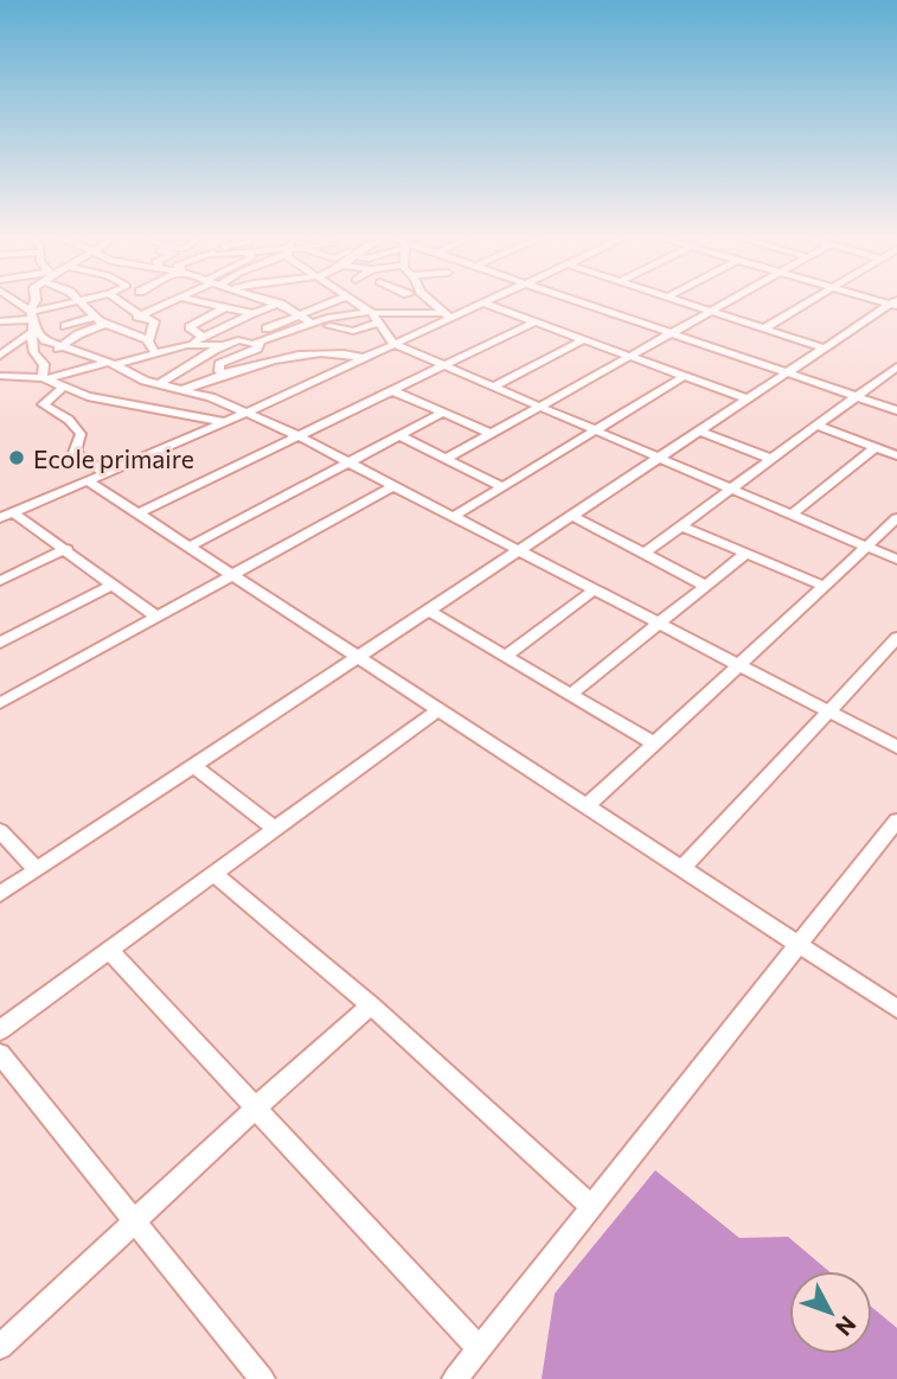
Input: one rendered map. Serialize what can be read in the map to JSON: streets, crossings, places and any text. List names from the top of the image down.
{
  "places": ["Ecole primaire"],
  "north": "bottom right"
}
